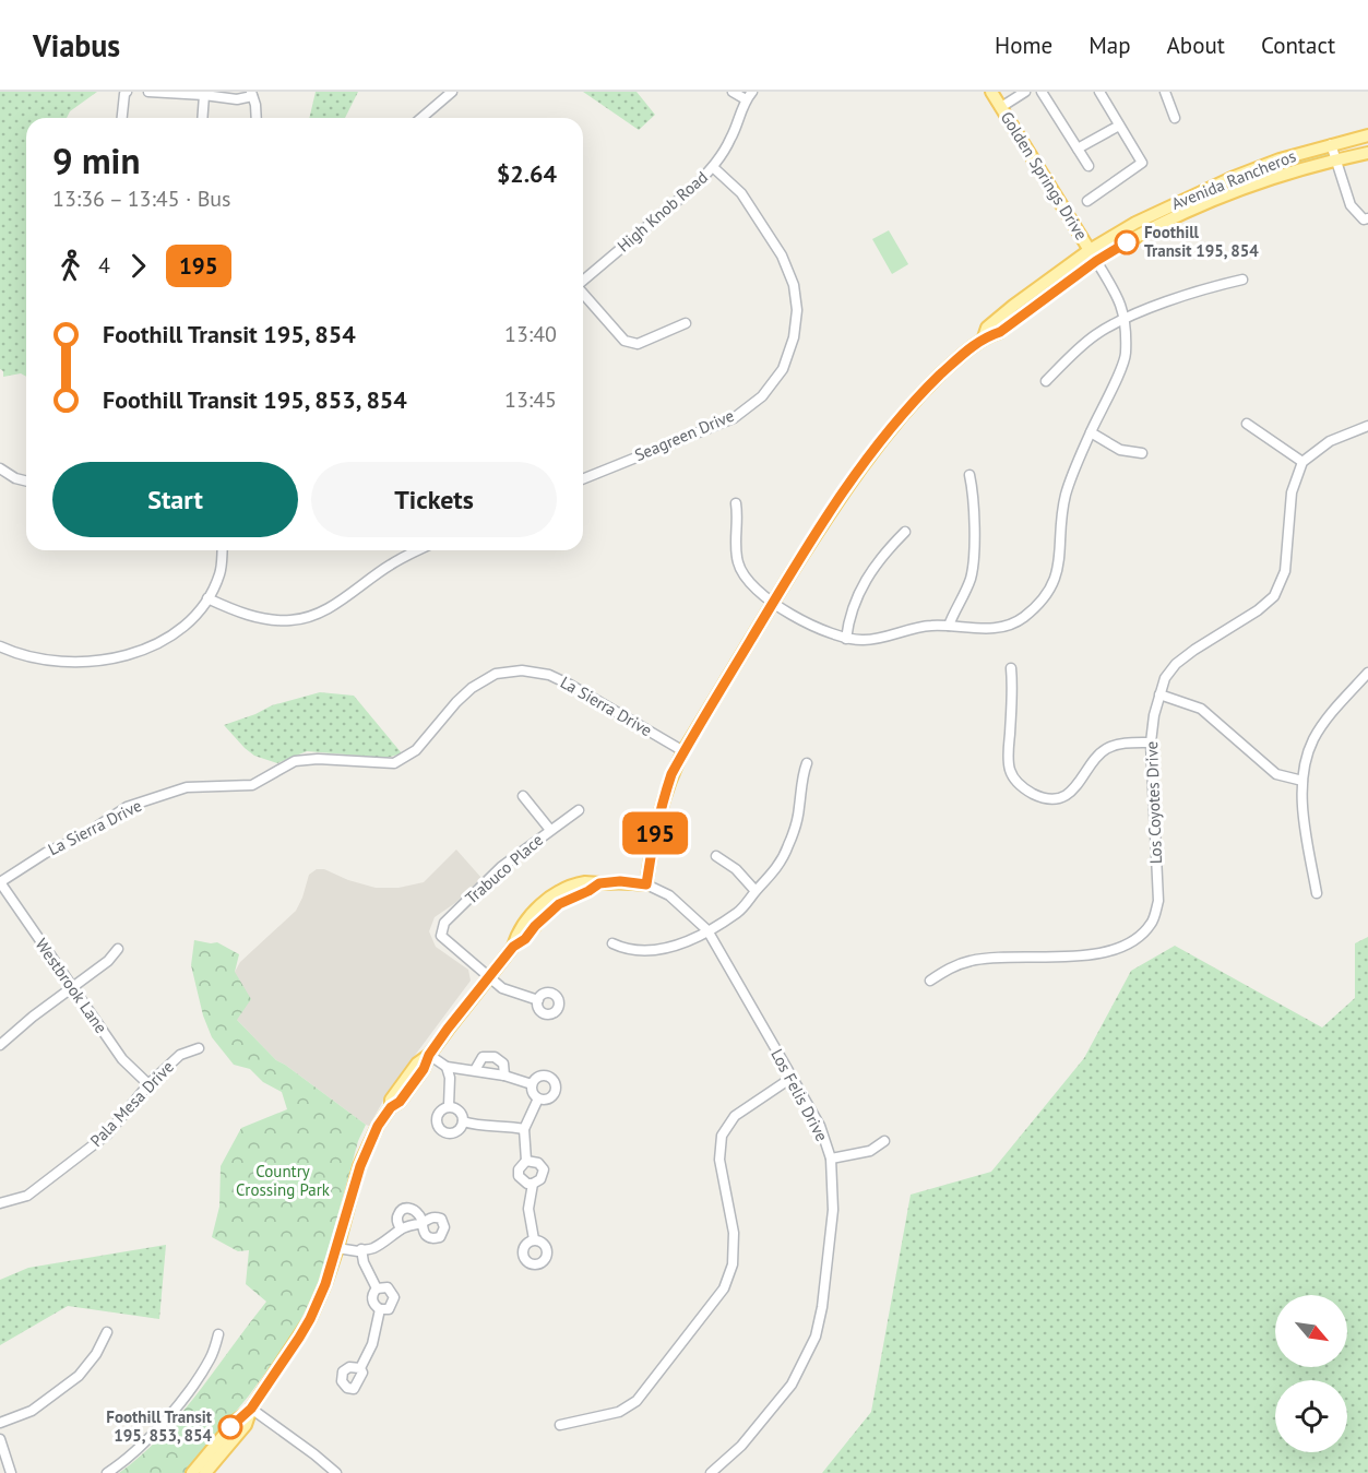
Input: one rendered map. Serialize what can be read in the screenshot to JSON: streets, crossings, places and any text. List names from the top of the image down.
{
  "streets": {
    "main road": ["Golden Springs Drive", "Avenida Rancheros"],
    "street": [
      "High Knob Road",
      "Seagreen Drive",
      "La Sierra Drive",
      "Los Coyotes Drive",
      "Trabuco Place",
      "Westbrook Lane",
      "Los Felis Drive",
      "Pala Mesa Drive"
    ]
  },
  "crossings": [
    ["Golden Springs Drive", "Avenida Rancheros"],
    ["Avenida Rancheros", "La Sierra Drive"],
    ["Avenida Rancheros", "Los Felis Drive"],
    ["High Knob Road", "Seagreen Drive"],
    ["La Sierra Drive", "Westbrook Lane"],
    ["Westbrook Lane", "Pala Mesa Drive"]
  ],
  "parks": ["Country Crossing Park"],
  "places": ["Foothill Transit 195, 854", "Foothill Transit 195, 853, 854"],
  "lines": ["bus line 195"],
  "north": "bottom right",
  "page": {
    "header": "Viabus",
    "nav": [
      "Home",
      "Map",
      "About",
      "Contact"
    ],
    "on_map": "195",
    "heading": ["9 min", "13:36 – 13:45 · Bus", "$2.64"],
    "legs": ["4", "195"],
    "list": [
      {
        "name": "Foothill Transit 195, 854",
        "value": "13:40"
      },
      {
        "name": "Foothill Transit 195, 853, 854",
        "value": "13:45"
      }
    ],
    "buttons": ["Start", "Tickets"]
  }
}
